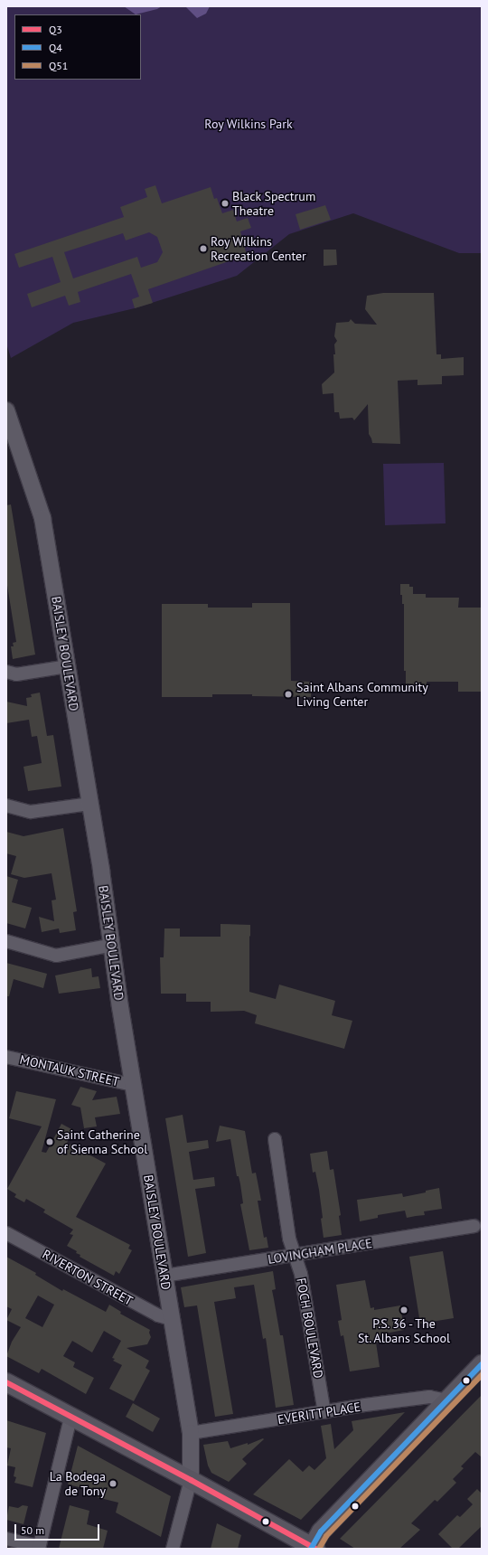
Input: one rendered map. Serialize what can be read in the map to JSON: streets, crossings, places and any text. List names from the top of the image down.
{
  "streets": {
    "street": [
      "BAISLEY BOULEVARD",
      "MONTAUK STREET",
      "LOVINGHAM PLACE",
      "RIVERTON STREET",
      "FOCH BOULEVARD",
      "EVERITT PLACE"
    ]
  },
  "crossings": [
    ["BAISLEY BOULEVARD", "MONTAUK STREET"],
    ["BAISLEY BOULEVARD", "LOVINGHAM PLACE"],
    ["BAISLEY BOULEVARD", "RIVERTON STREET"],
    ["BAISLEY BOULEVARD", "EVERITT PLACE"],
    ["LOVINGHAM PLACE", "FOCH BOULEVARD"],
    ["FOCH BOULEVARD", "EVERITT PLACE"]
  ],
  "parks": ["Roy Wilkins Park"],
  "places": [
    "Black Spectrum Theatre",
    "Roy Wilkins Recreation Center",
    "Saint Albans Community Living Center",
    "Saint Catherine of Sienna School",
    "P.S. 36 - The St. Albans School",
    "La Bodega de Tony"
  ],
  "lines": ["transit line Q4", "transit line Q51", "transit line Q3"],
  "legend": ["Q3", "Q4", "Q51"],
  "scale_bar": "50 m"
}
